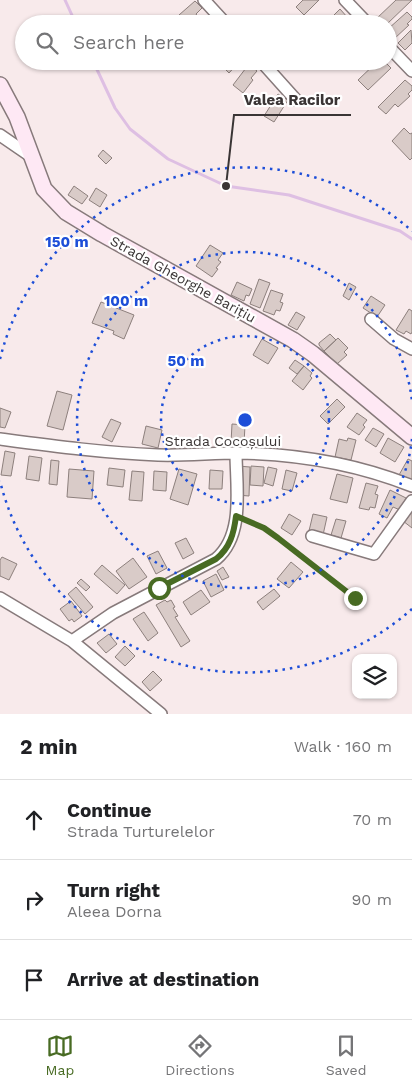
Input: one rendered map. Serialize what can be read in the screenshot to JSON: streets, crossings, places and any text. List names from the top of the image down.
{
  "streets": {
    "main road": ["Strada Gheorghe Barițiu"],
    "street": ["Strada Cocoșului"]
  },
  "places": ["Valea Racilor"],
  "page": {
    "search": "Search here",
    "heading": ["2 min", "Walk · 160 m"],
    "list": [
      ["Continue", "Strada Turturelelor", "70 m"],
      ["Turn right", "Aleea Dorna", "90 m"],
      "Arrive at destination"
    ],
    "nav": ["Map", "Directions", "Saved"]
  },
  "rings": ["150 m", "100 m", "50 m"]
}
